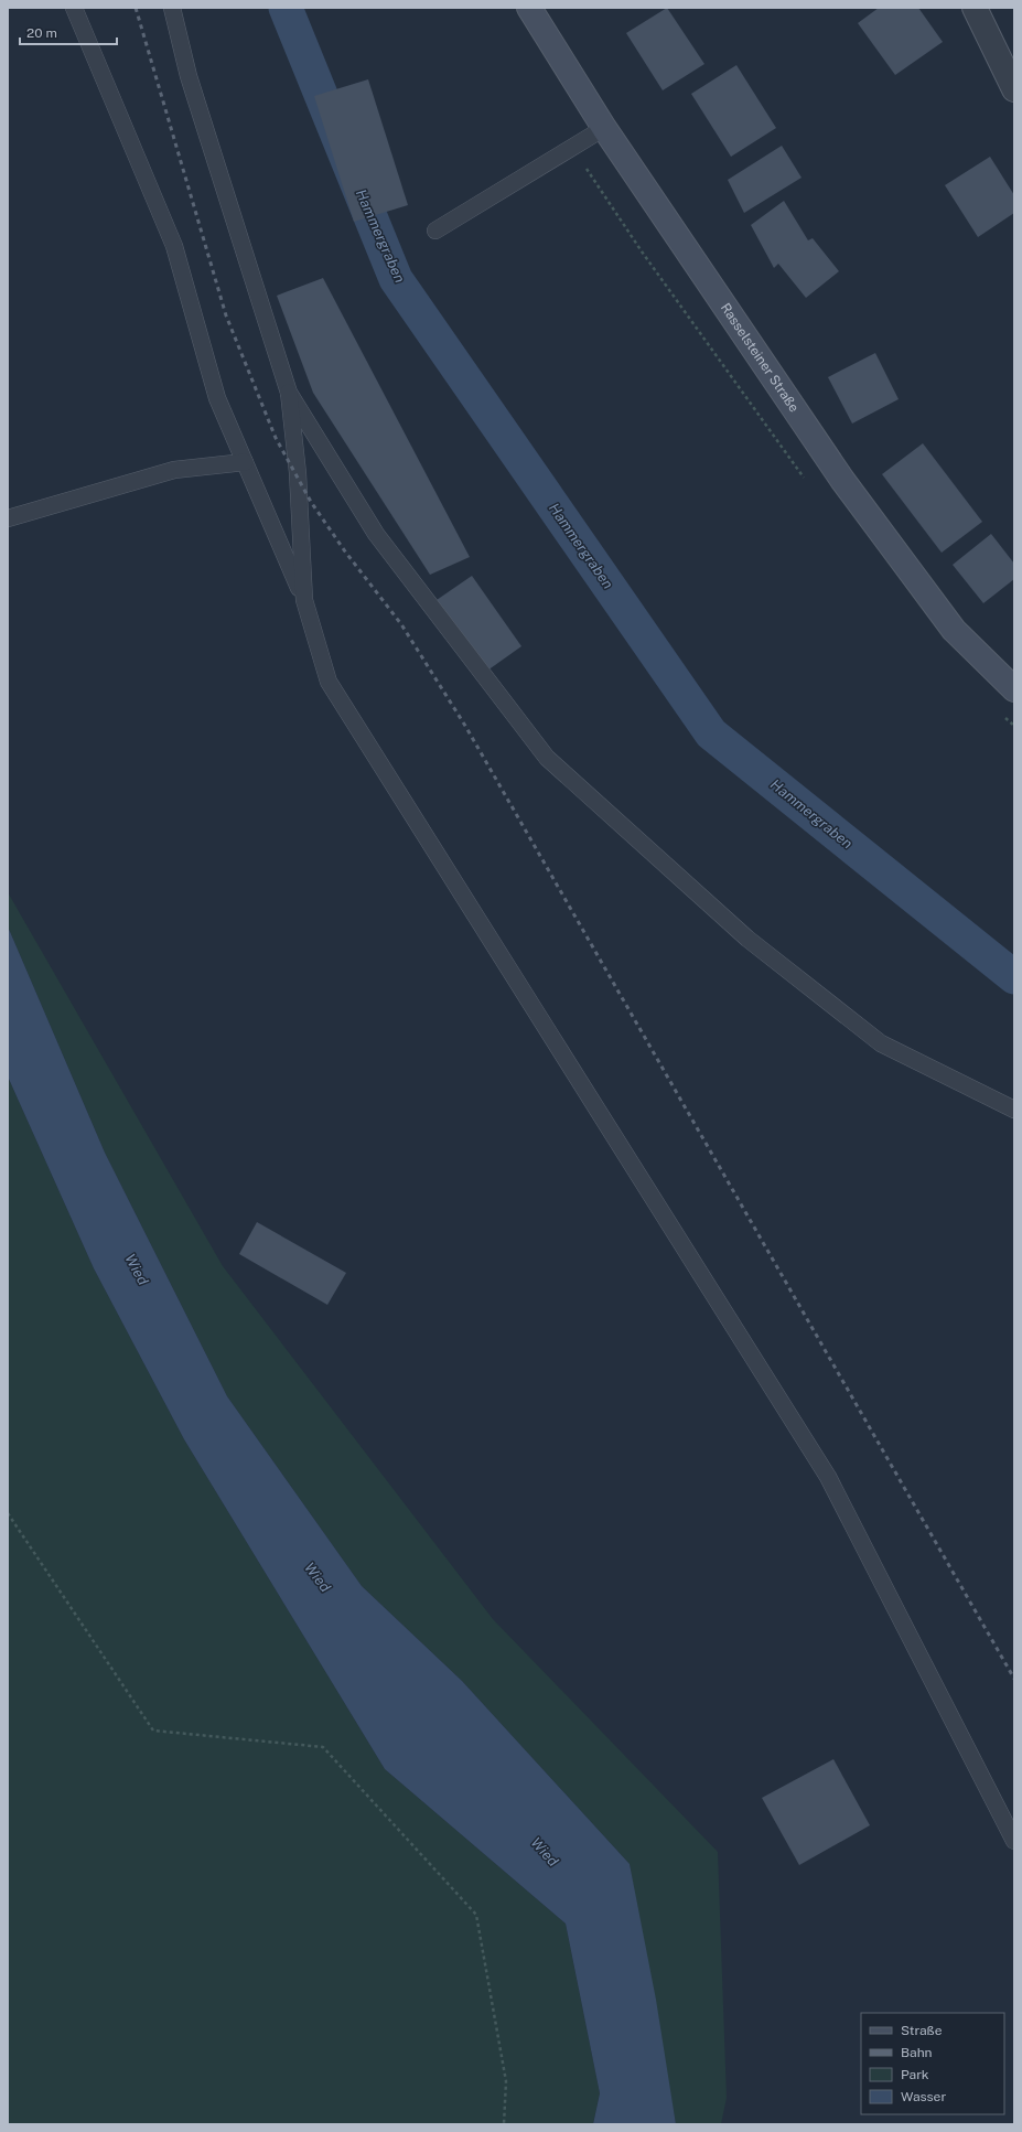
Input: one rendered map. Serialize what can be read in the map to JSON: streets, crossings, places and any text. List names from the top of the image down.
{
  "streets": {
    "main road": ["Rasselsteiner Straße"]
  },
  "water": ["Hammergraben", "Wied"],
  "legend": [
    "Straße",
    "Bahn",
    "Park",
    "Wasser"
  ],
  "scale_bar": "20 m"
}
